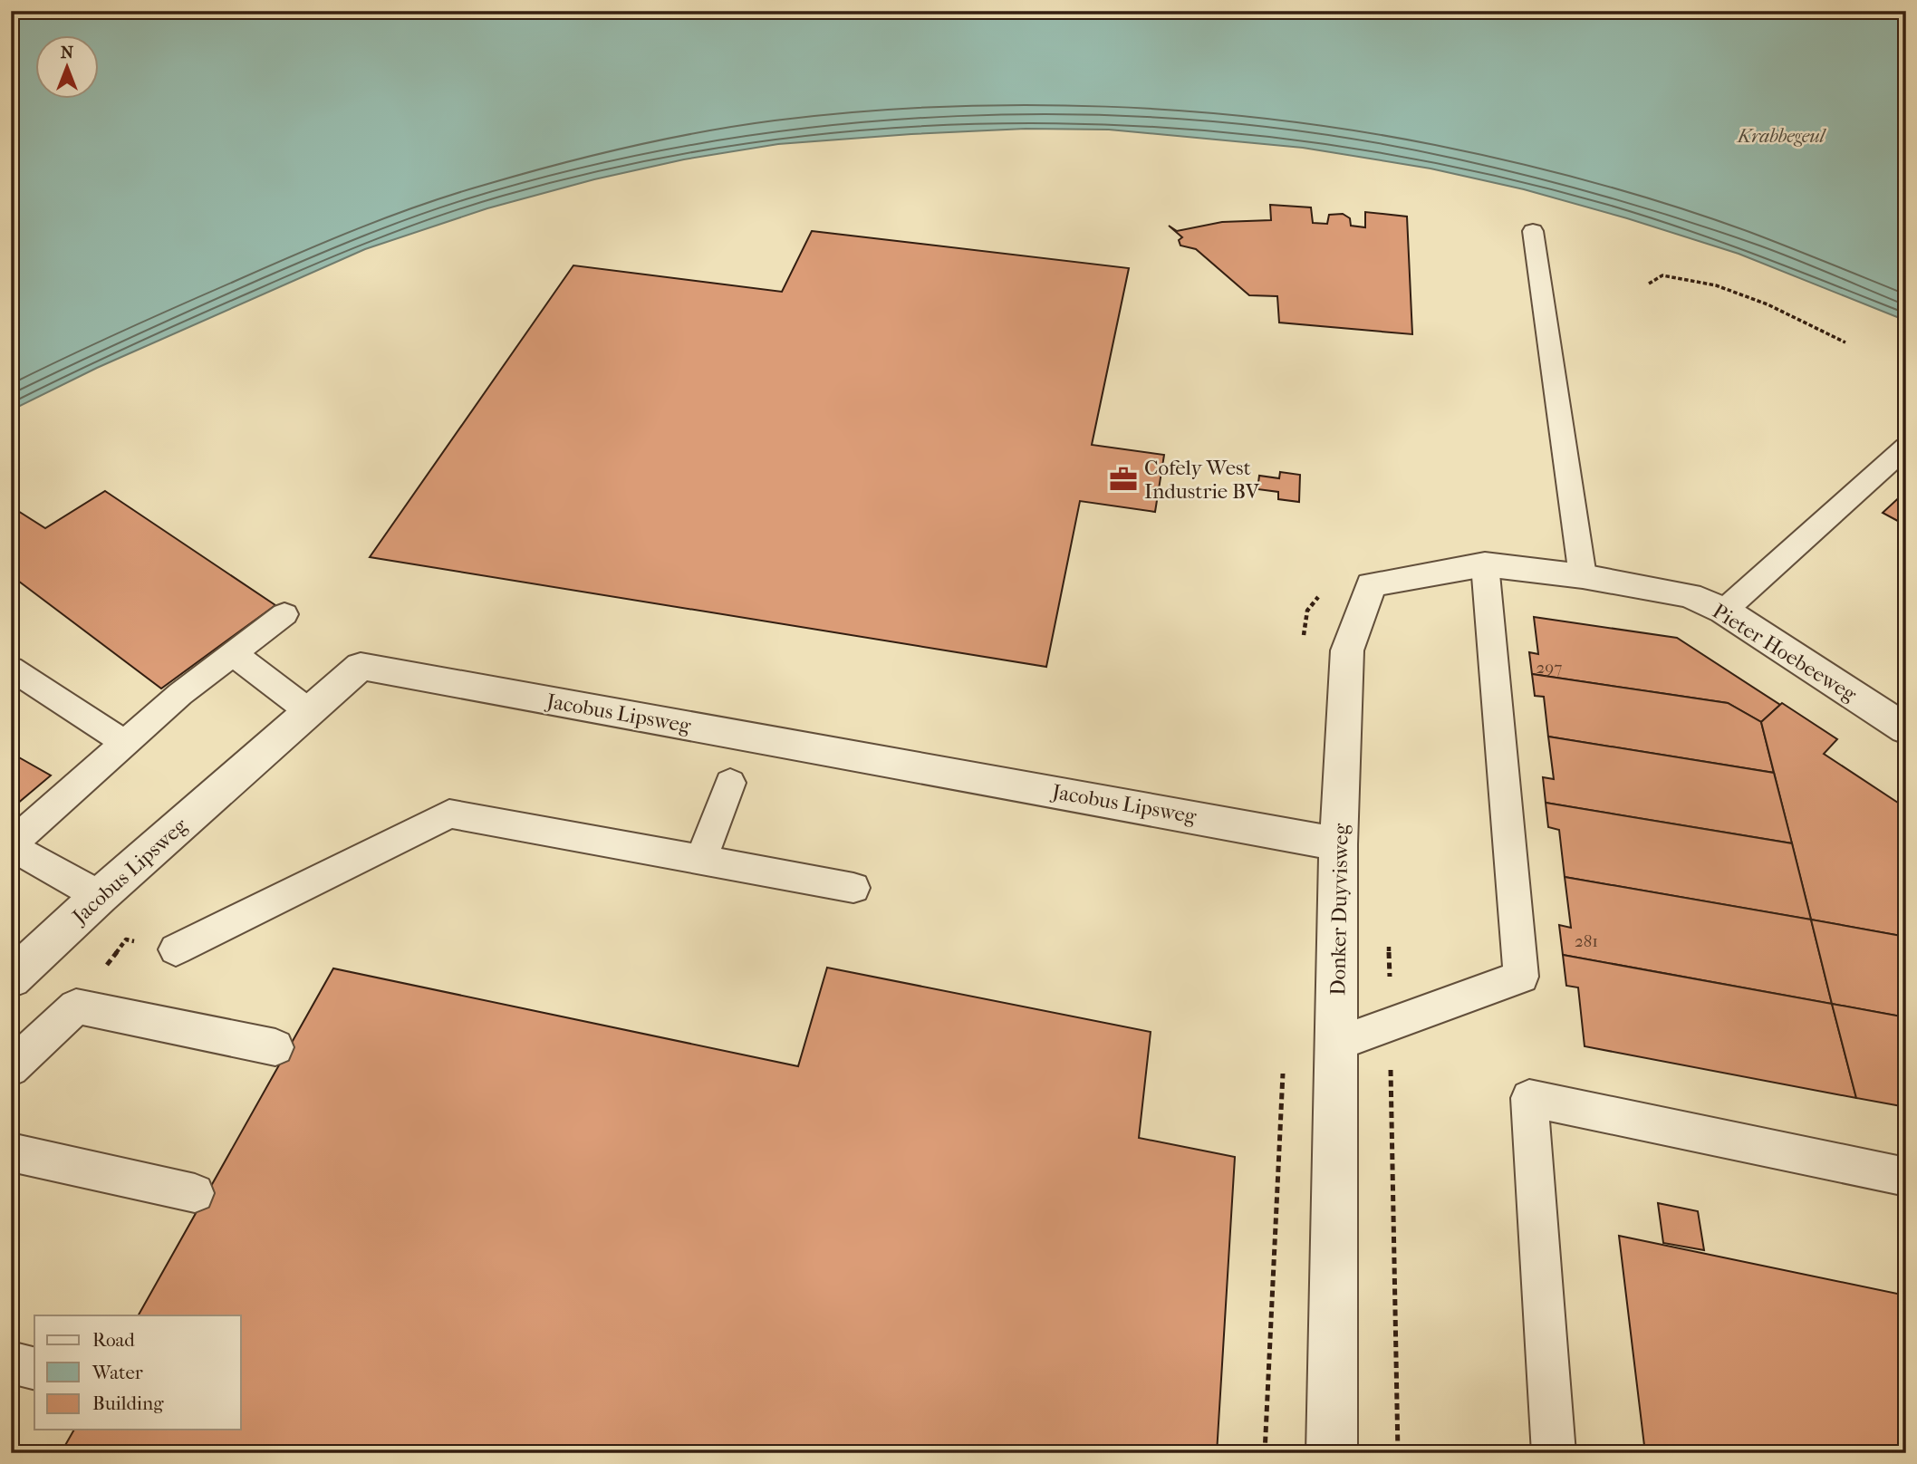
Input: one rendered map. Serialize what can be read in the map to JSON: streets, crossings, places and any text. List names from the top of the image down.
{
  "streets": {
    "street": ["Pieter Hoebeeweg", "Jacobus Lipsweg", "Donker Duyvisweg"]
  },
  "crossings": [
    ["Pieter Hoebeeweg", "Donker Duyvisweg"],
    ["Jacobus Lipsweg", "Donker Duyvisweg"]
  ],
  "water": ["Krabbegeul"],
  "places": {
    "office": ["Cofely West Industrie BV"]
  },
  "house_numbers": ["297", "281"],
  "legend": ["Road", "Water", "Building"],
  "north": "top"
}
